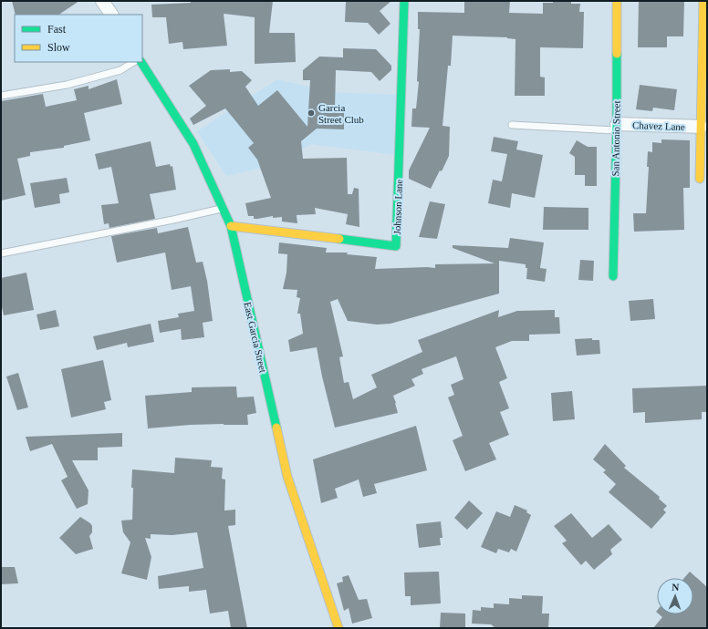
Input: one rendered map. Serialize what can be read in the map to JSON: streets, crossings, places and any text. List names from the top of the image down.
{
  "streets": {
    "street": [
      "Chavez Lane",
      "San Antonio Street",
      "Johnson Lane",
      "East Garcia Street"
    ]
  },
  "crossings": [
    ["Chavez Lane", "San Antonio Street"],
    ["Johnson Lane", "East Garcia Street"]
  ],
  "places": ["Garcia Street Club"],
  "legend": ["Fast", "Slow"],
  "north": "top"
}
